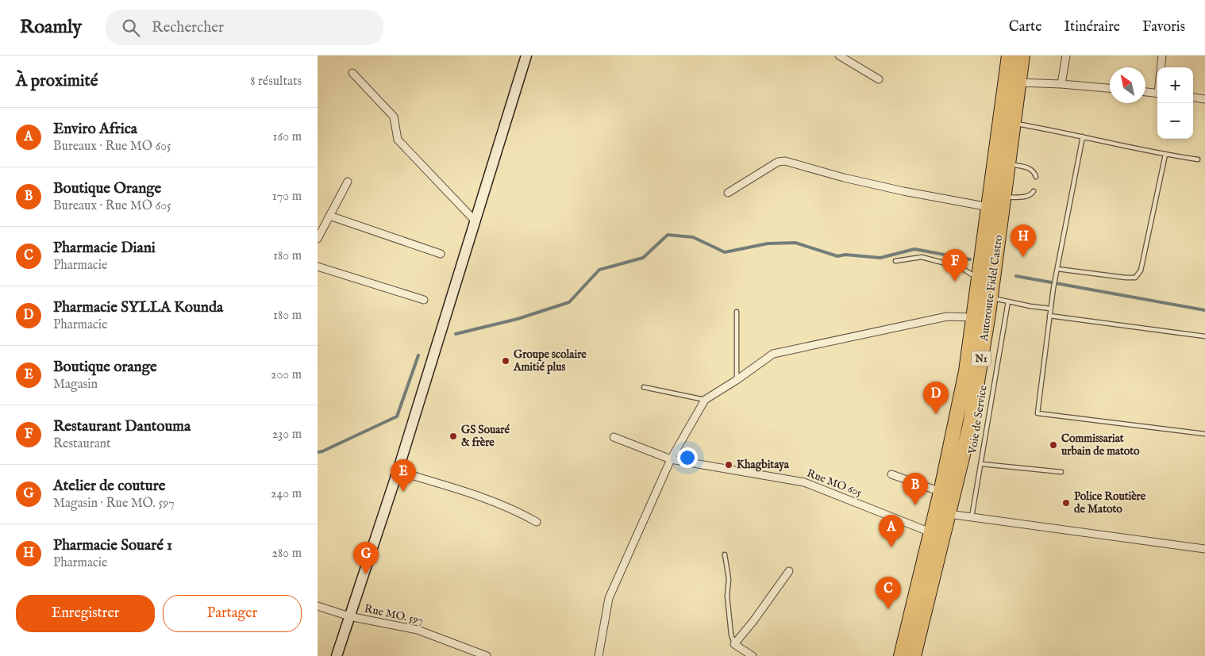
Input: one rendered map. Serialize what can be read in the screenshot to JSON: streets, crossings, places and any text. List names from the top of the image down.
{
  "streets": {
    "highway": ["Autoroute Fidel Castro", "N1"],
    "street": ["Rue MO 605", "Rue MO. 597"],
    "lane": ["Voie de Service"]
  },
  "crossings": [
    ["Autoroute Fidel Castro", "Rue MO 605"]
  ],
  "places": [
    "Groupe scolaire Amitié plus",
    "GS Souaré & frère",
    "Commissariat urbain de matoto",
    "Khagbitaya",
    "Police Routière de Matoto"
  ],
  "north": "top left",
  "page": {
    "header": "Roamly",
    "search": "Rechercher",
    "nav": ["Carte", "Itinéraire", "Favoris"],
    "heading": ["À proximité", "8 résultats"],
    "map_buttons": ["+", "−"],
    "list": [
      {
        "mark": "A",
        "name": "Enviro Africa",
        "note": "Bureaux · Rue MO 605",
        "value": "160 m"
      },
      {
        "mark": "B",
        "name": "Boutique Orange",
        "note": "Bureaux · Rue MO 605",
        "value": "170 m"
      },
      {
        "mark": "C",
        "name": "Pharmacie Diani",
        "note": "Pharmacie",
        "value": "180 m"
      },
      {
        "mark": "D",
        "name": "Pharmacie SYLLA Kounda",
        "note": "Pharmacie",
        "value": "180 m"
      },
      {
        "mark": "E",
        "name": "Boutique orange",
        "note": "Magasin",
        "value": "200 m"
      },
      {
        "mark": "F",
        "name": "Restaurant Dantouma",
        "note": "Restaurant",
        "value": "230 m"
      },
      {
        "mark": "G",
        "name": "Atelier de couture",
        "note": "Magasin · Rue MO. 597",
        "value": "240 m"
      },
      {
        "mark": "H",
        "name": "Pharmacie Souaré 1",
        "note": "Pharmacie",
        "value": "280 m"
      }
    ],
    "pins": [
      "H",
      "F",
      "D",
      "E",
      "B",
      "A",
      "G",
      "C"
    ],
    "buttons": ["Enregistrer", "Partager"]
  }
}
